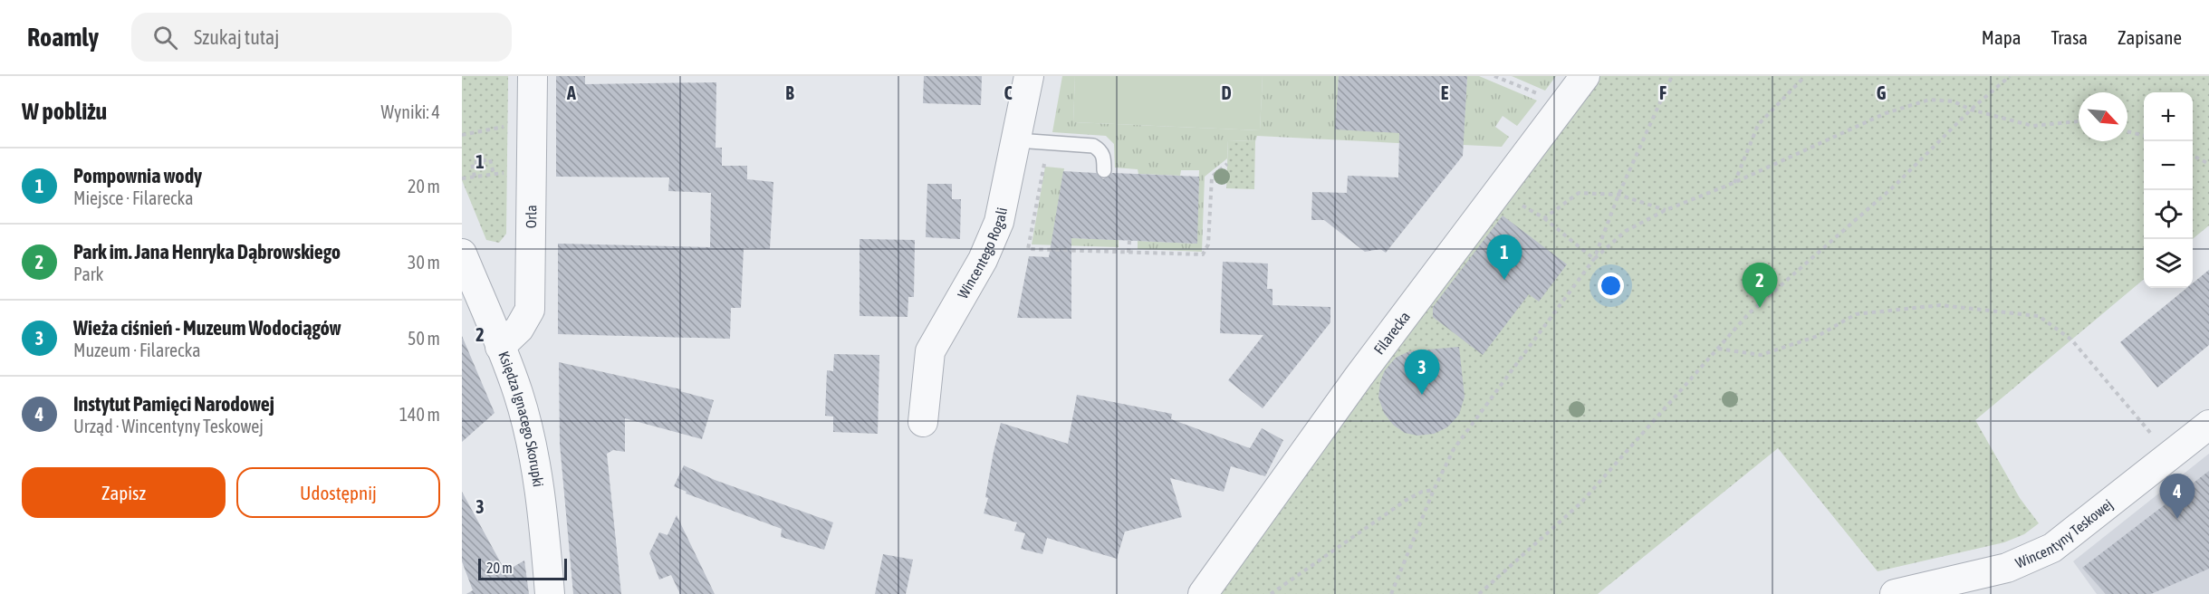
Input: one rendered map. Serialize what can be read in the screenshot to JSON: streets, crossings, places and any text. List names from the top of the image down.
{
  "streets": {
    "street": [
      "Orla",
      "Wincentego Rogali",
      "Filarecka",
      "Księdza Ignacego Skorupki",
      "Wincentyny Teskowej"
    ]
  },
  "crossings": [
    ["Orla", "Księdza Ignacego Skorupki"]
  ],
  "scale_bar": "20 m",
  "north": "bottom right",
  "page": {
    "header": "Roamly",
    "search": "Szukaj tutaj",
    "nav": ["Mapa", "Trasa", "Zapisane"],
    "heading": ["W pobliżu", "Wyniki: 4"],
    "map_buttons": ["+", "−"],
    "list": [
      {
        "mark": "1",
        "name": "Pompownia wody",
        "note": "Miejsce · Filarecka",
        "value": "20 m"
      },
      {
        "mark": "2",
        "name": "Park im. Jana Henryka Dąbrowskiego",
        "note": "Park",
        "value": "30 m"
      },
      {
        "mark": "3",
        "name": "Wieża ciśnień - Muzeum Wodociągów",
        "note": "Muzeum · Filarecka",
        "value": "50 m"
      },
      {
        "mark": "4",
        "name": "Instytut Pamięci Narodowej",
        "note": "Urząd · Wincentyny Teskowej",
        "value": "140 m"
      }
    ],
    "pins": [
      "1",
      "2",
      "3",
      "4"
    ],
    "buttons": ["Zapisz", "Udostępnij"],
    "scale": "20 m"
  },
  "grid": {
    "columns": [
      "A",
      "B",
      "C",
      "D",
      "E",
      "F",
      "G"
    ],
    "rows": ["1", "2", "3"]
  }
}
